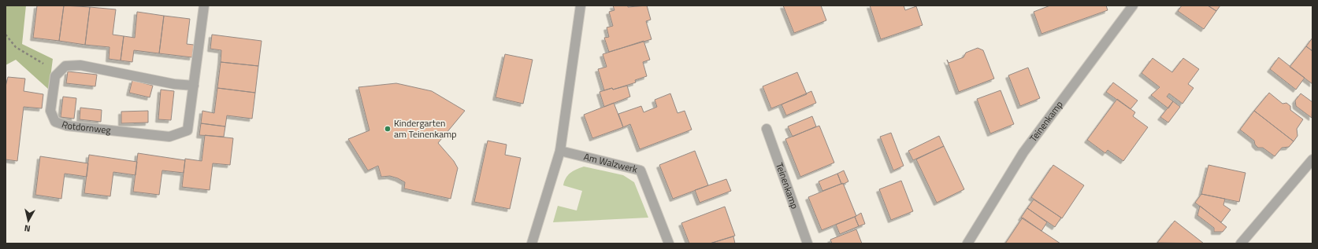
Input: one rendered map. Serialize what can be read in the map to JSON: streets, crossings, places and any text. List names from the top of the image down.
{
  "streets": {
    "street": ["Teinenkamp", "Rotdornweg", "Am Walzwerk"]
  },
  "places": ["Kindergarten am Teinenkamp"],
  "north": "bottom"
}
